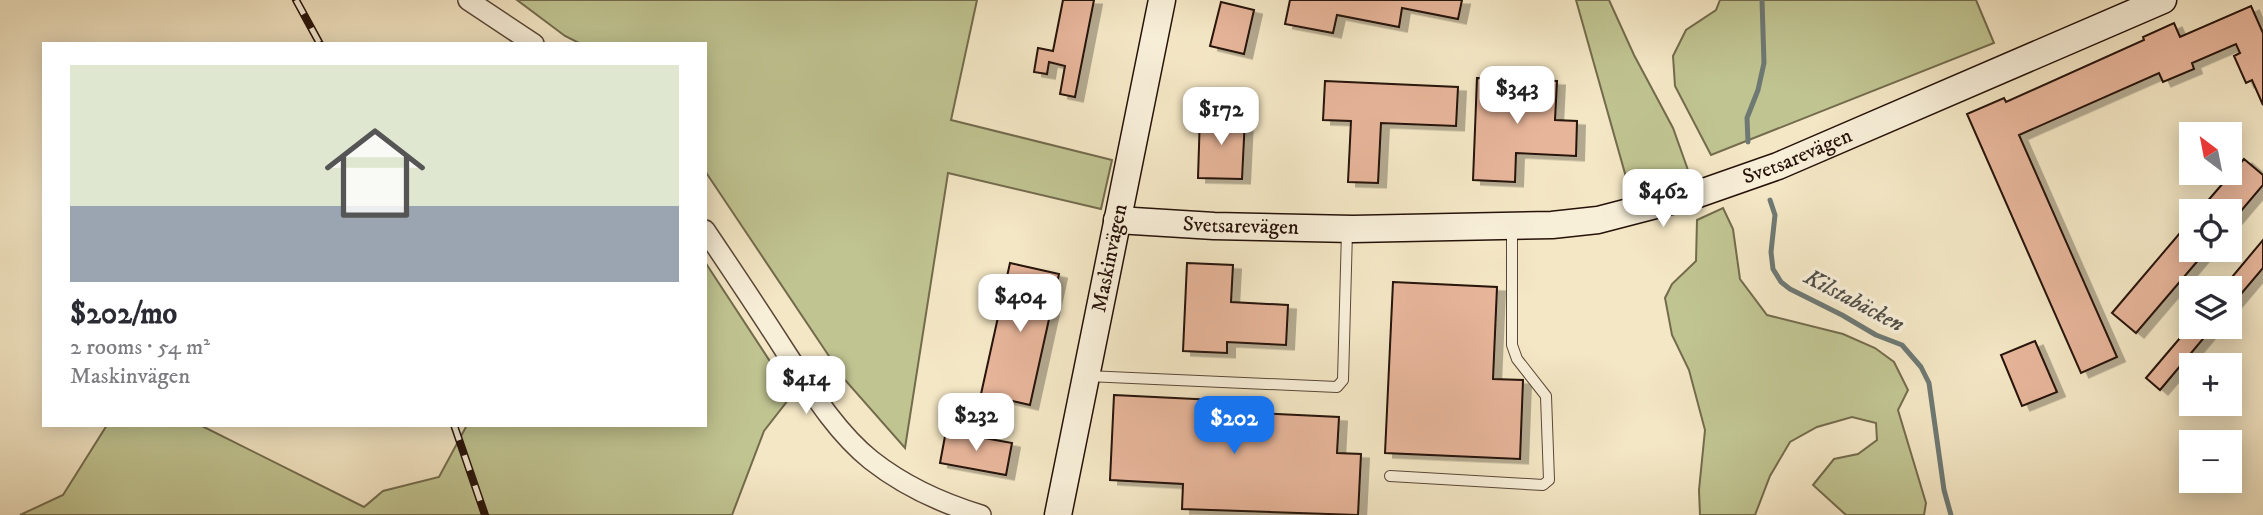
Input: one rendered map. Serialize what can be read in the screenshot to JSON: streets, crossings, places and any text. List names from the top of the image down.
{
  "streets": {
    "street": ["Svetsarevägen", "Maskinvägen"]
  },
  "crossings": [
    ["Svetsarevägen", "Maskinvägen"]
  ],
  "water": ["Kilstabäcken"],
  "north": "top left",
  "page": {
    "list": [
      {
        "name": "$202/mo",
        "note": "2 rooms · 54 m² · Maskinvägen"
      }
    ],
    "price": [
      "$343",
      "$172",
      "$462",
      "$404",
      "$414",
      "$232",
      "$202"
    ],
    "map_buttons": ["+", "−"]
  }
}
